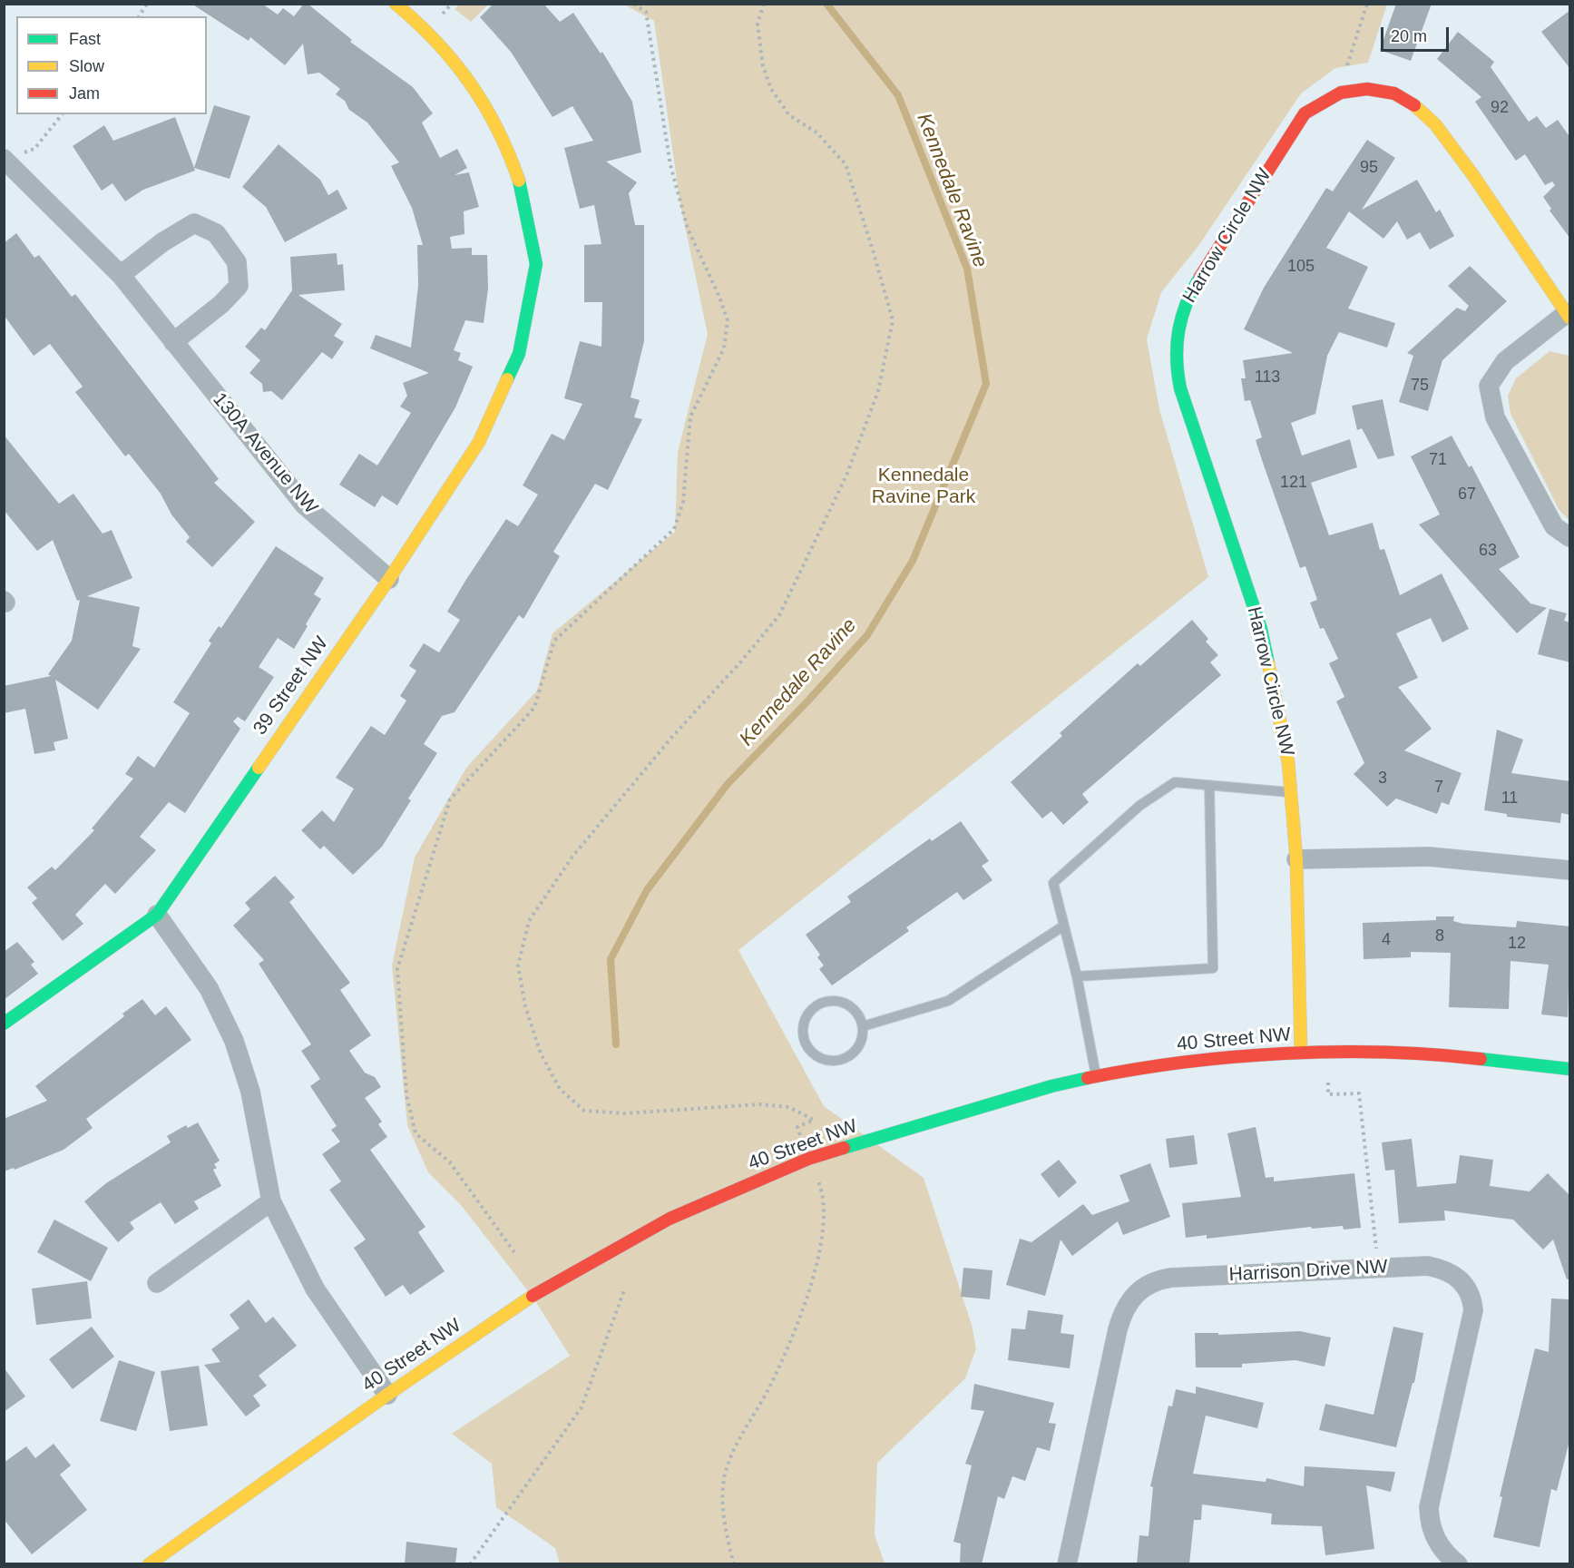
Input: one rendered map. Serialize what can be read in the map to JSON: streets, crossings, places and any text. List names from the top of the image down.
{
  "streets": {
    "street": [
      "Harrow Circle NW",
      "130A Avenue NW",
      "39 Street NW",
      "40 Street NW",
      "Harrison Drive NW"
    ]
  },
  "crossings": [
    ["Harrow Circle NW", "40 Street NW"],
    ["130A Avenue NW", "39 Street NW"]
  ],
  "water": ["Kennedale Ravine"],
  "parks": ["Kennedale Ravine Park"],
  "house_numbers": [
    "92",
    "95",
    "105",
    "113",
    "75",
    "71",
    "121",
    "67",
    "63",
    "3",
    "7",
    "11",
    "8",
    "4",
    "12"
  ],
  "legend": ["Fast", "Slow", "Jam"],
  "scale_bar": "20 m"
}
